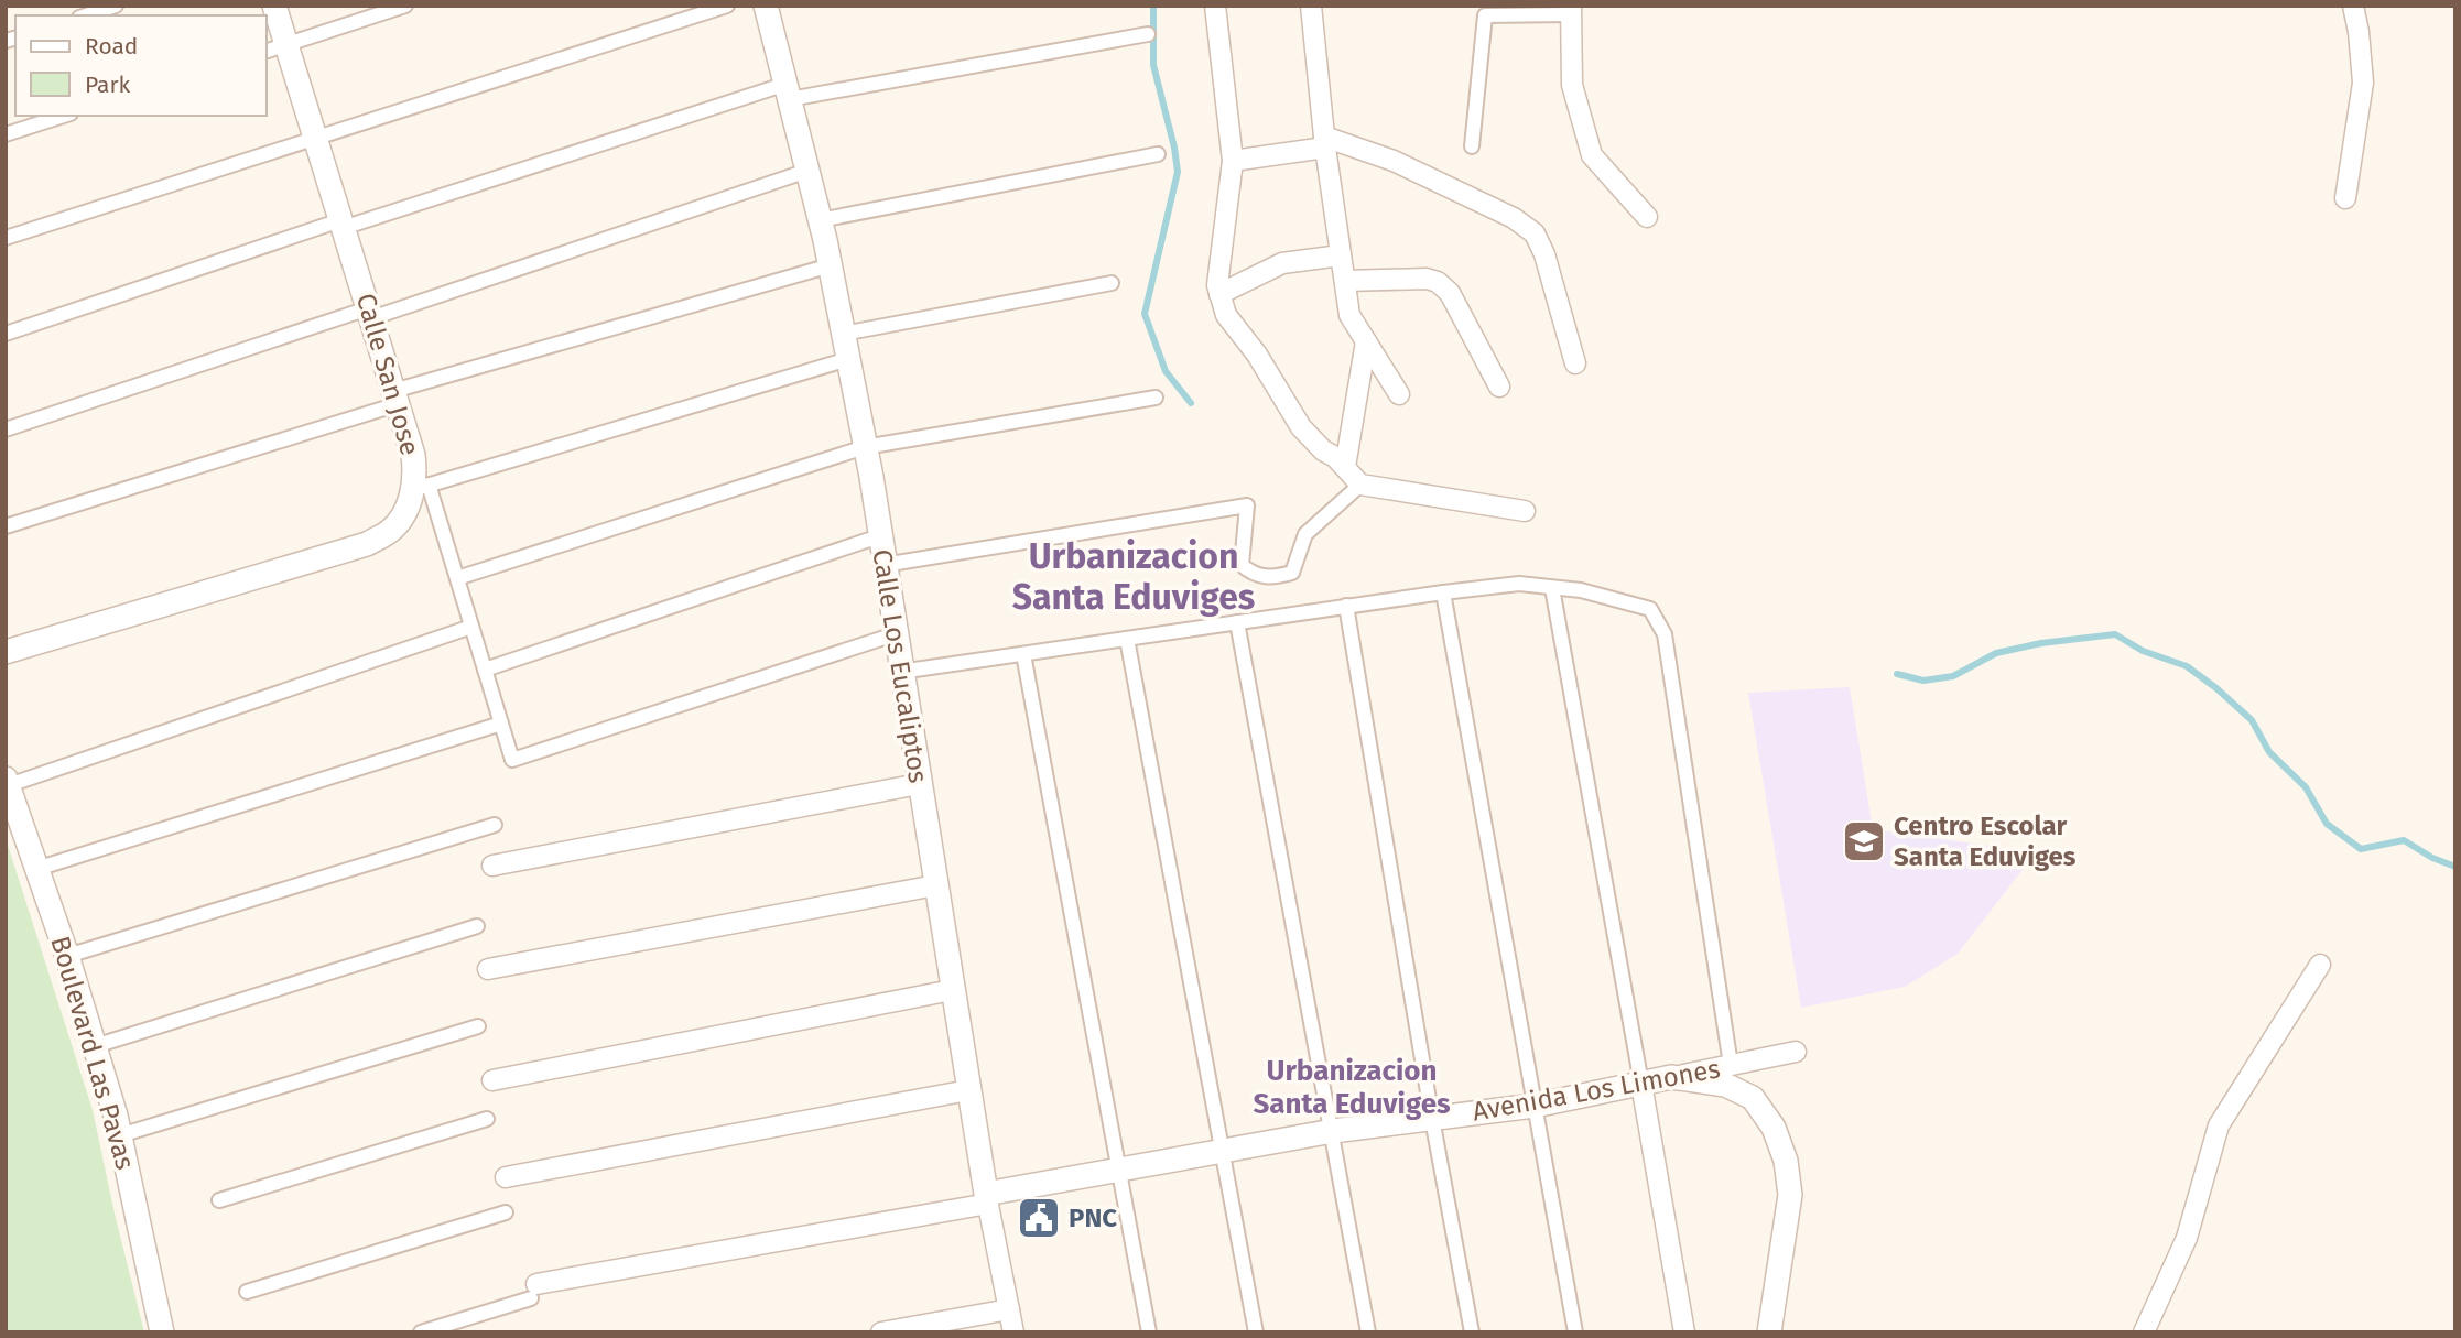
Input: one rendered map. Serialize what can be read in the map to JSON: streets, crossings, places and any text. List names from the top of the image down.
{
  "streets": {
    "street": [
      "Calle San Jose",
      "Calle Los Eucaliptos",
      "Boulevard Las Pavas",
      "Avenida Los Limones"
    ]
  },
  "crossings": [
    ["Calle Los Eucaliptos", "Avenida Los Limones"]
  ],
  "districts": ["Urbanizacion Santa Eduviges", "Urbanizacion Santa Eduviges"],
  "places": {
    "school or university": ["Centro Escolar Santa Eduviges"],
    "public building": ["PNC"]
  },
  "legend": ["Road", "Park"]
}
